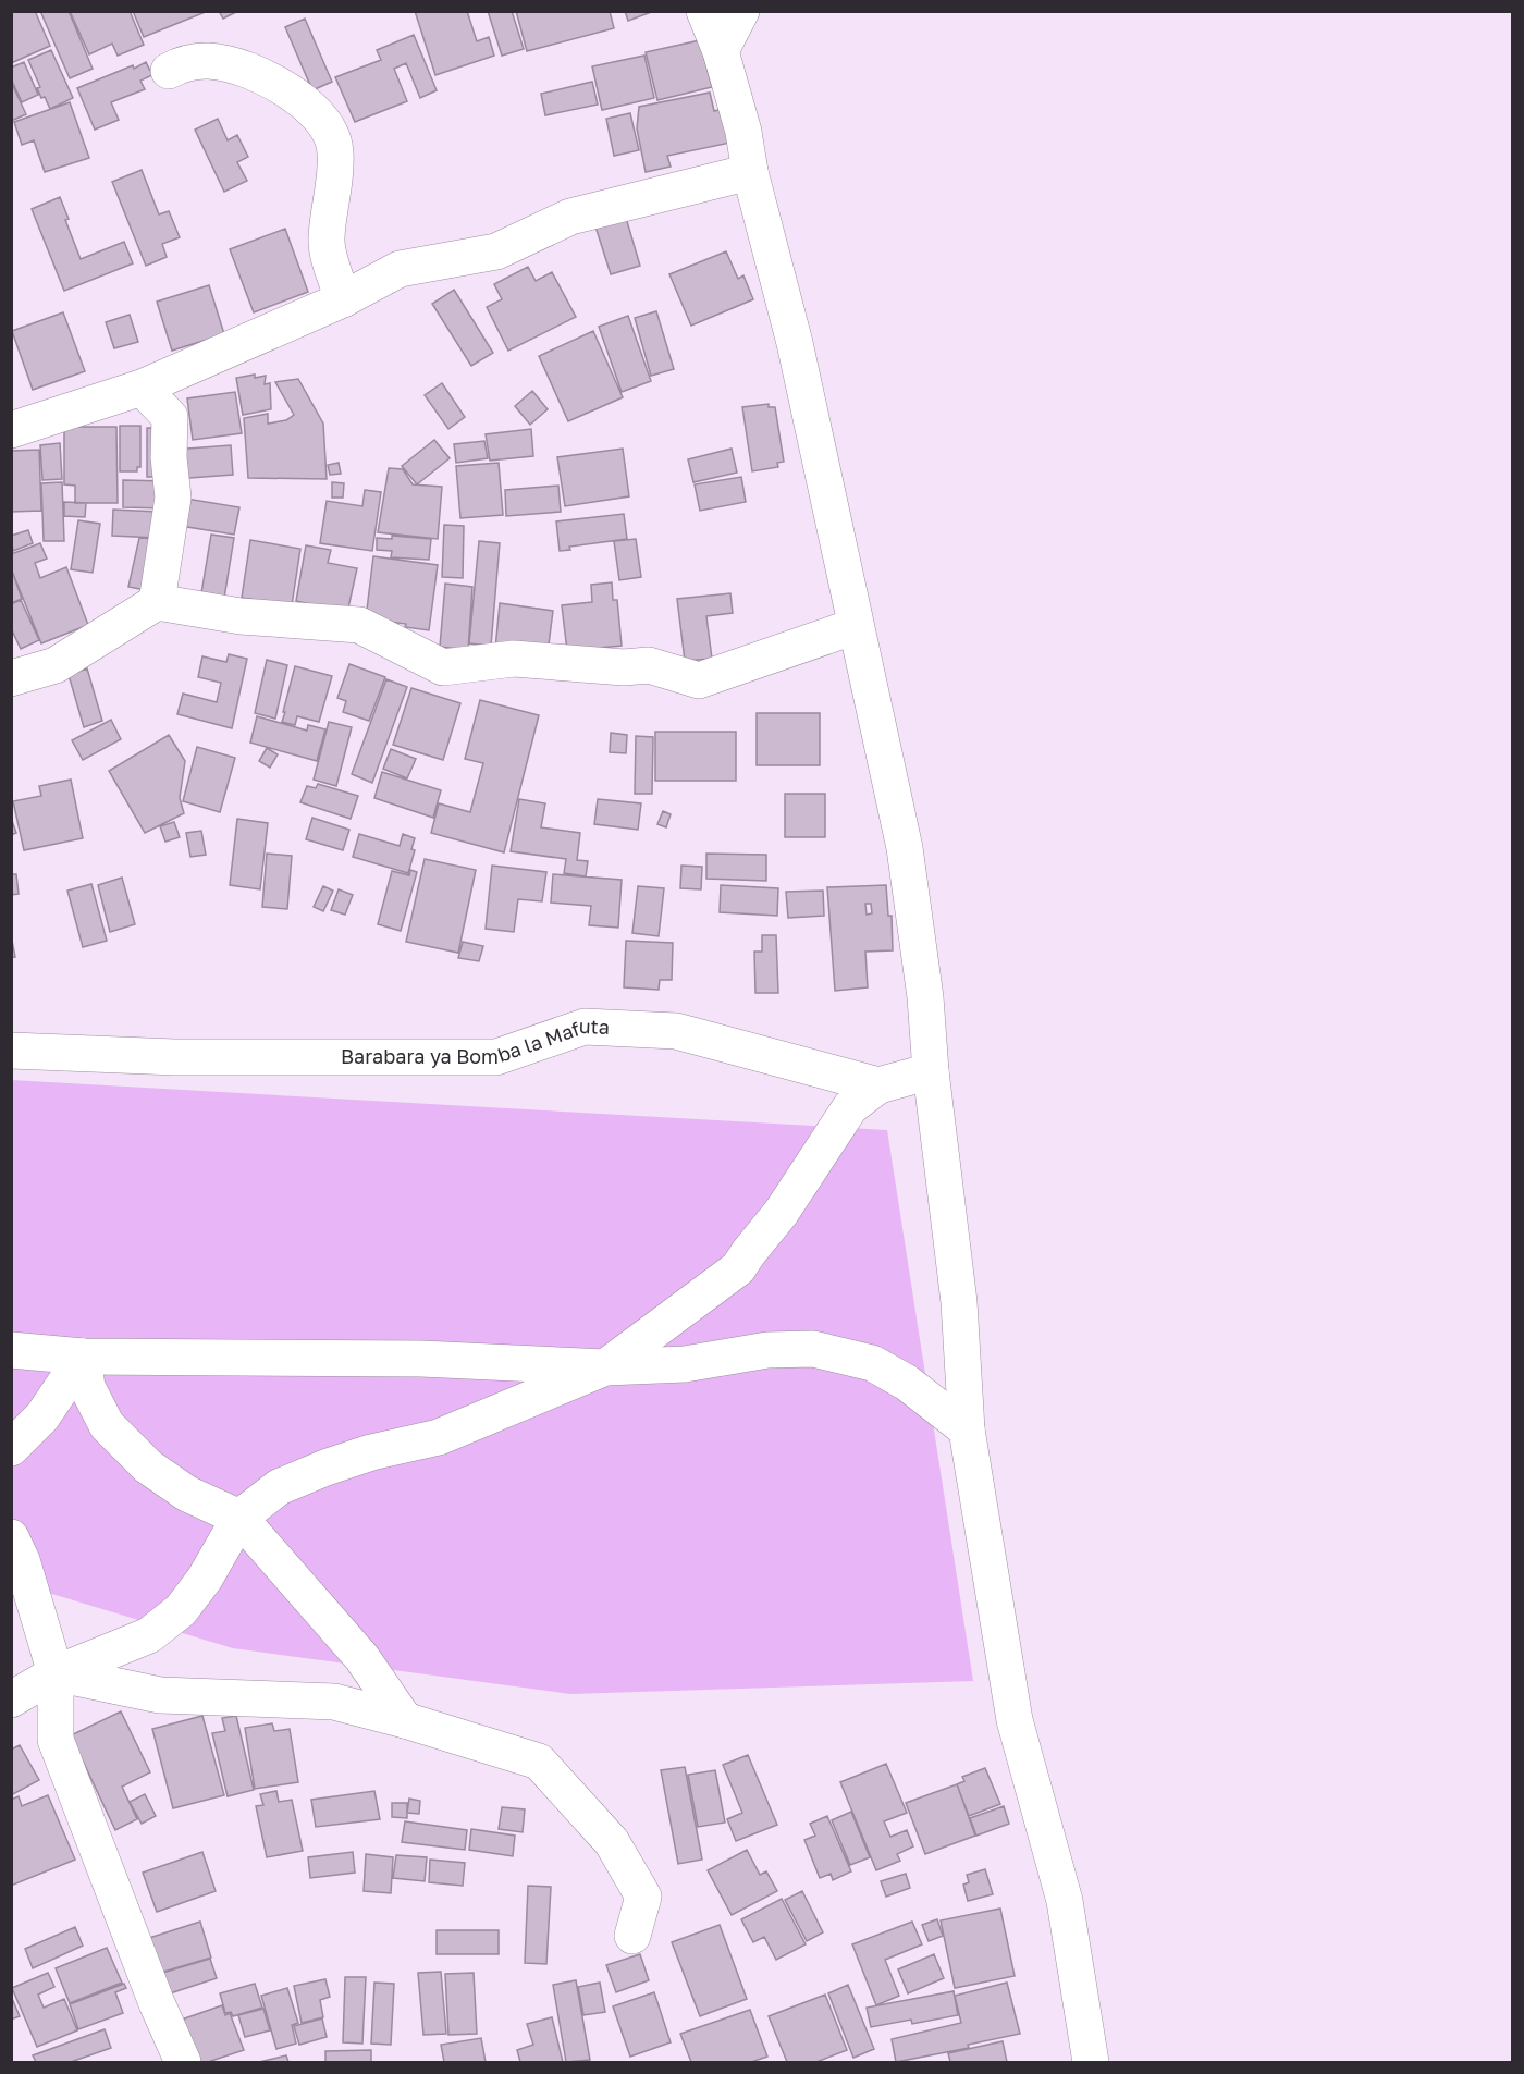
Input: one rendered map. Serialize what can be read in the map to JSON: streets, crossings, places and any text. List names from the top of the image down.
{
  "streets": {
    "street": ["Barabara ya Bomba la Mafuta"]
  }
}
